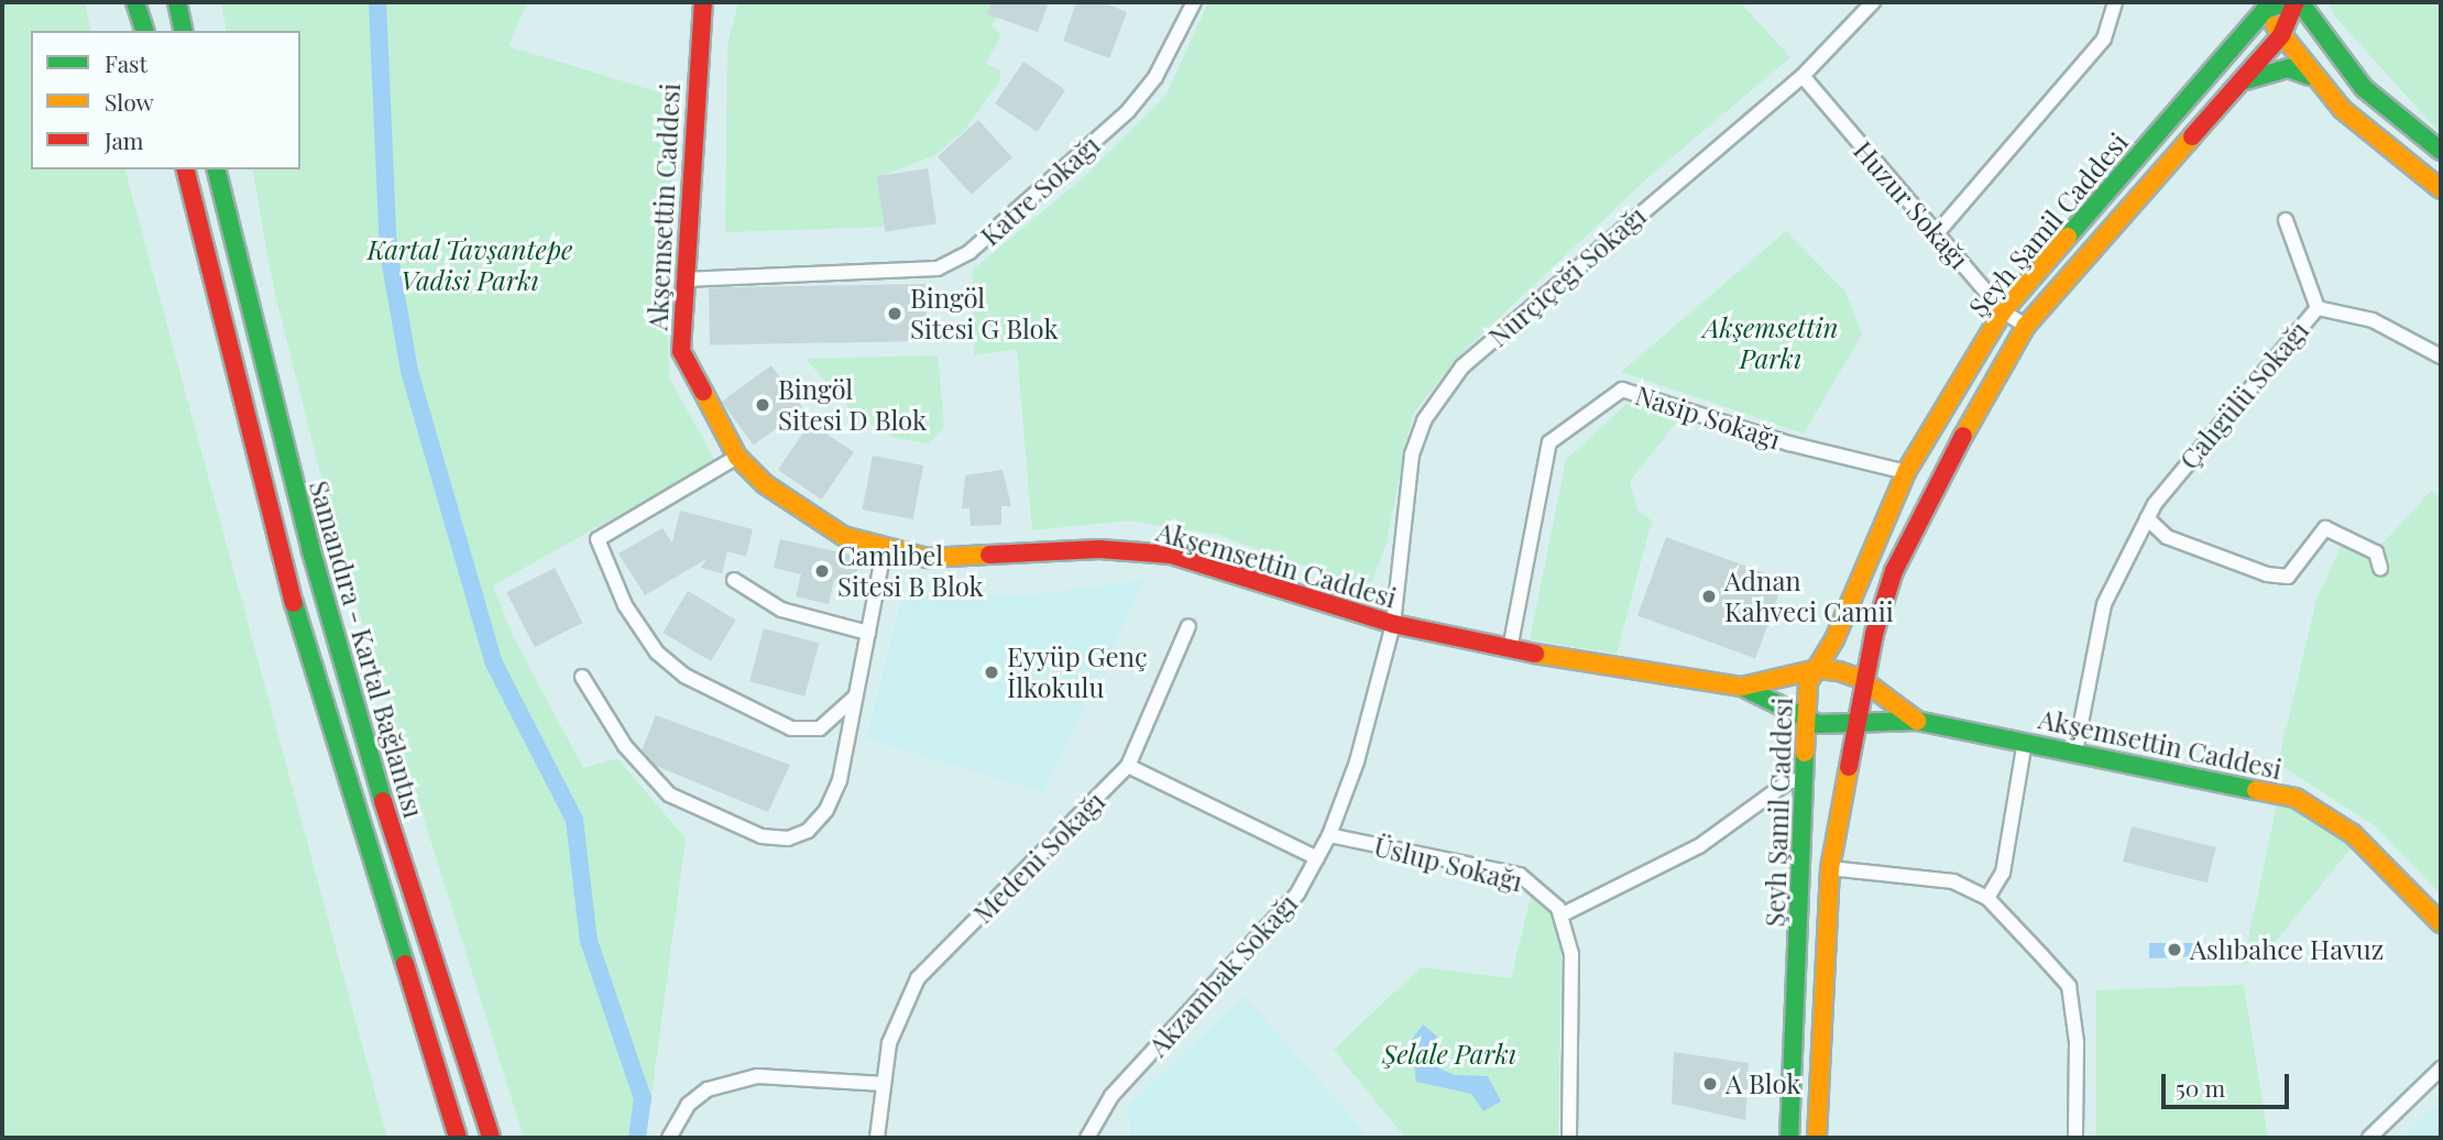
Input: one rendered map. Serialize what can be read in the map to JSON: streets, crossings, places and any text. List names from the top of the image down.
{
  "streets": {
    "main road": ["Akşemsettin Caddesi", "Şeyh Şamil Caddesi", "Samandıra - Kartal Bağlantısı"],
    "street": [
      "Katre Sokağı",
      "Huzur Sokağı",
      "Nurçiçeği Sokağı",
      "Çalıgülü Sokağı",
      "Nasip Sokağı",
      "Medeni Sokağı",
      "Üslup Sokağı",
      "Akzambak Sokağı"
    ]
  },
  "crossings": [
    ["Katre Sokağı", "Akşemsettin Caddesi"],
    ["Huzur Sokağı", "Şeyh Şamil Caddesi"],
    ["Huzur Sokağı", "Nurçiçeği Sokağı"],
    ["Akşemsettin Caddesi", "Şeyh Şamil Caddesi"],
    ["Akşemsettin Caddesi", "Nurçiçeği Sokağı"],
    ["Akşemsettin Caddesi", "Çalıgülü Sokağı"],
    ["Akşemsettin Caddesi", "Nasip Sokağı"],
    ["Akşemsettin Caddesi", "Akzambak Sokağı"],
    ["Şeyh Şamil Caddesi", "Nasip Sokağı"],
    ["Nurçiçeği Sokağı", "Akzambak Sokağı"],
    ["Üslup Sokağı", "Akzambak Sokağı"]
  ],
  "parks": ["Kartal Tavşantepe Vadisi Parkı", "Akşemsettin Parkı", "Şelale Parkı"],
  "places": [
    "Bingöl Sitesi G Blok",
    "Bingöl Sitesi D Blok",
    "Camlıbel Sitesi B Blok",
    "Adnan Kahveci Camii",
    "Eyyüp Genç İlkokulu",
    "Aslıbahce Havuz",
    "A Blok"
  ],
  "legend": ["Fast", "Slow", "Jam"],
  "scale_bar": "50 m"
}
